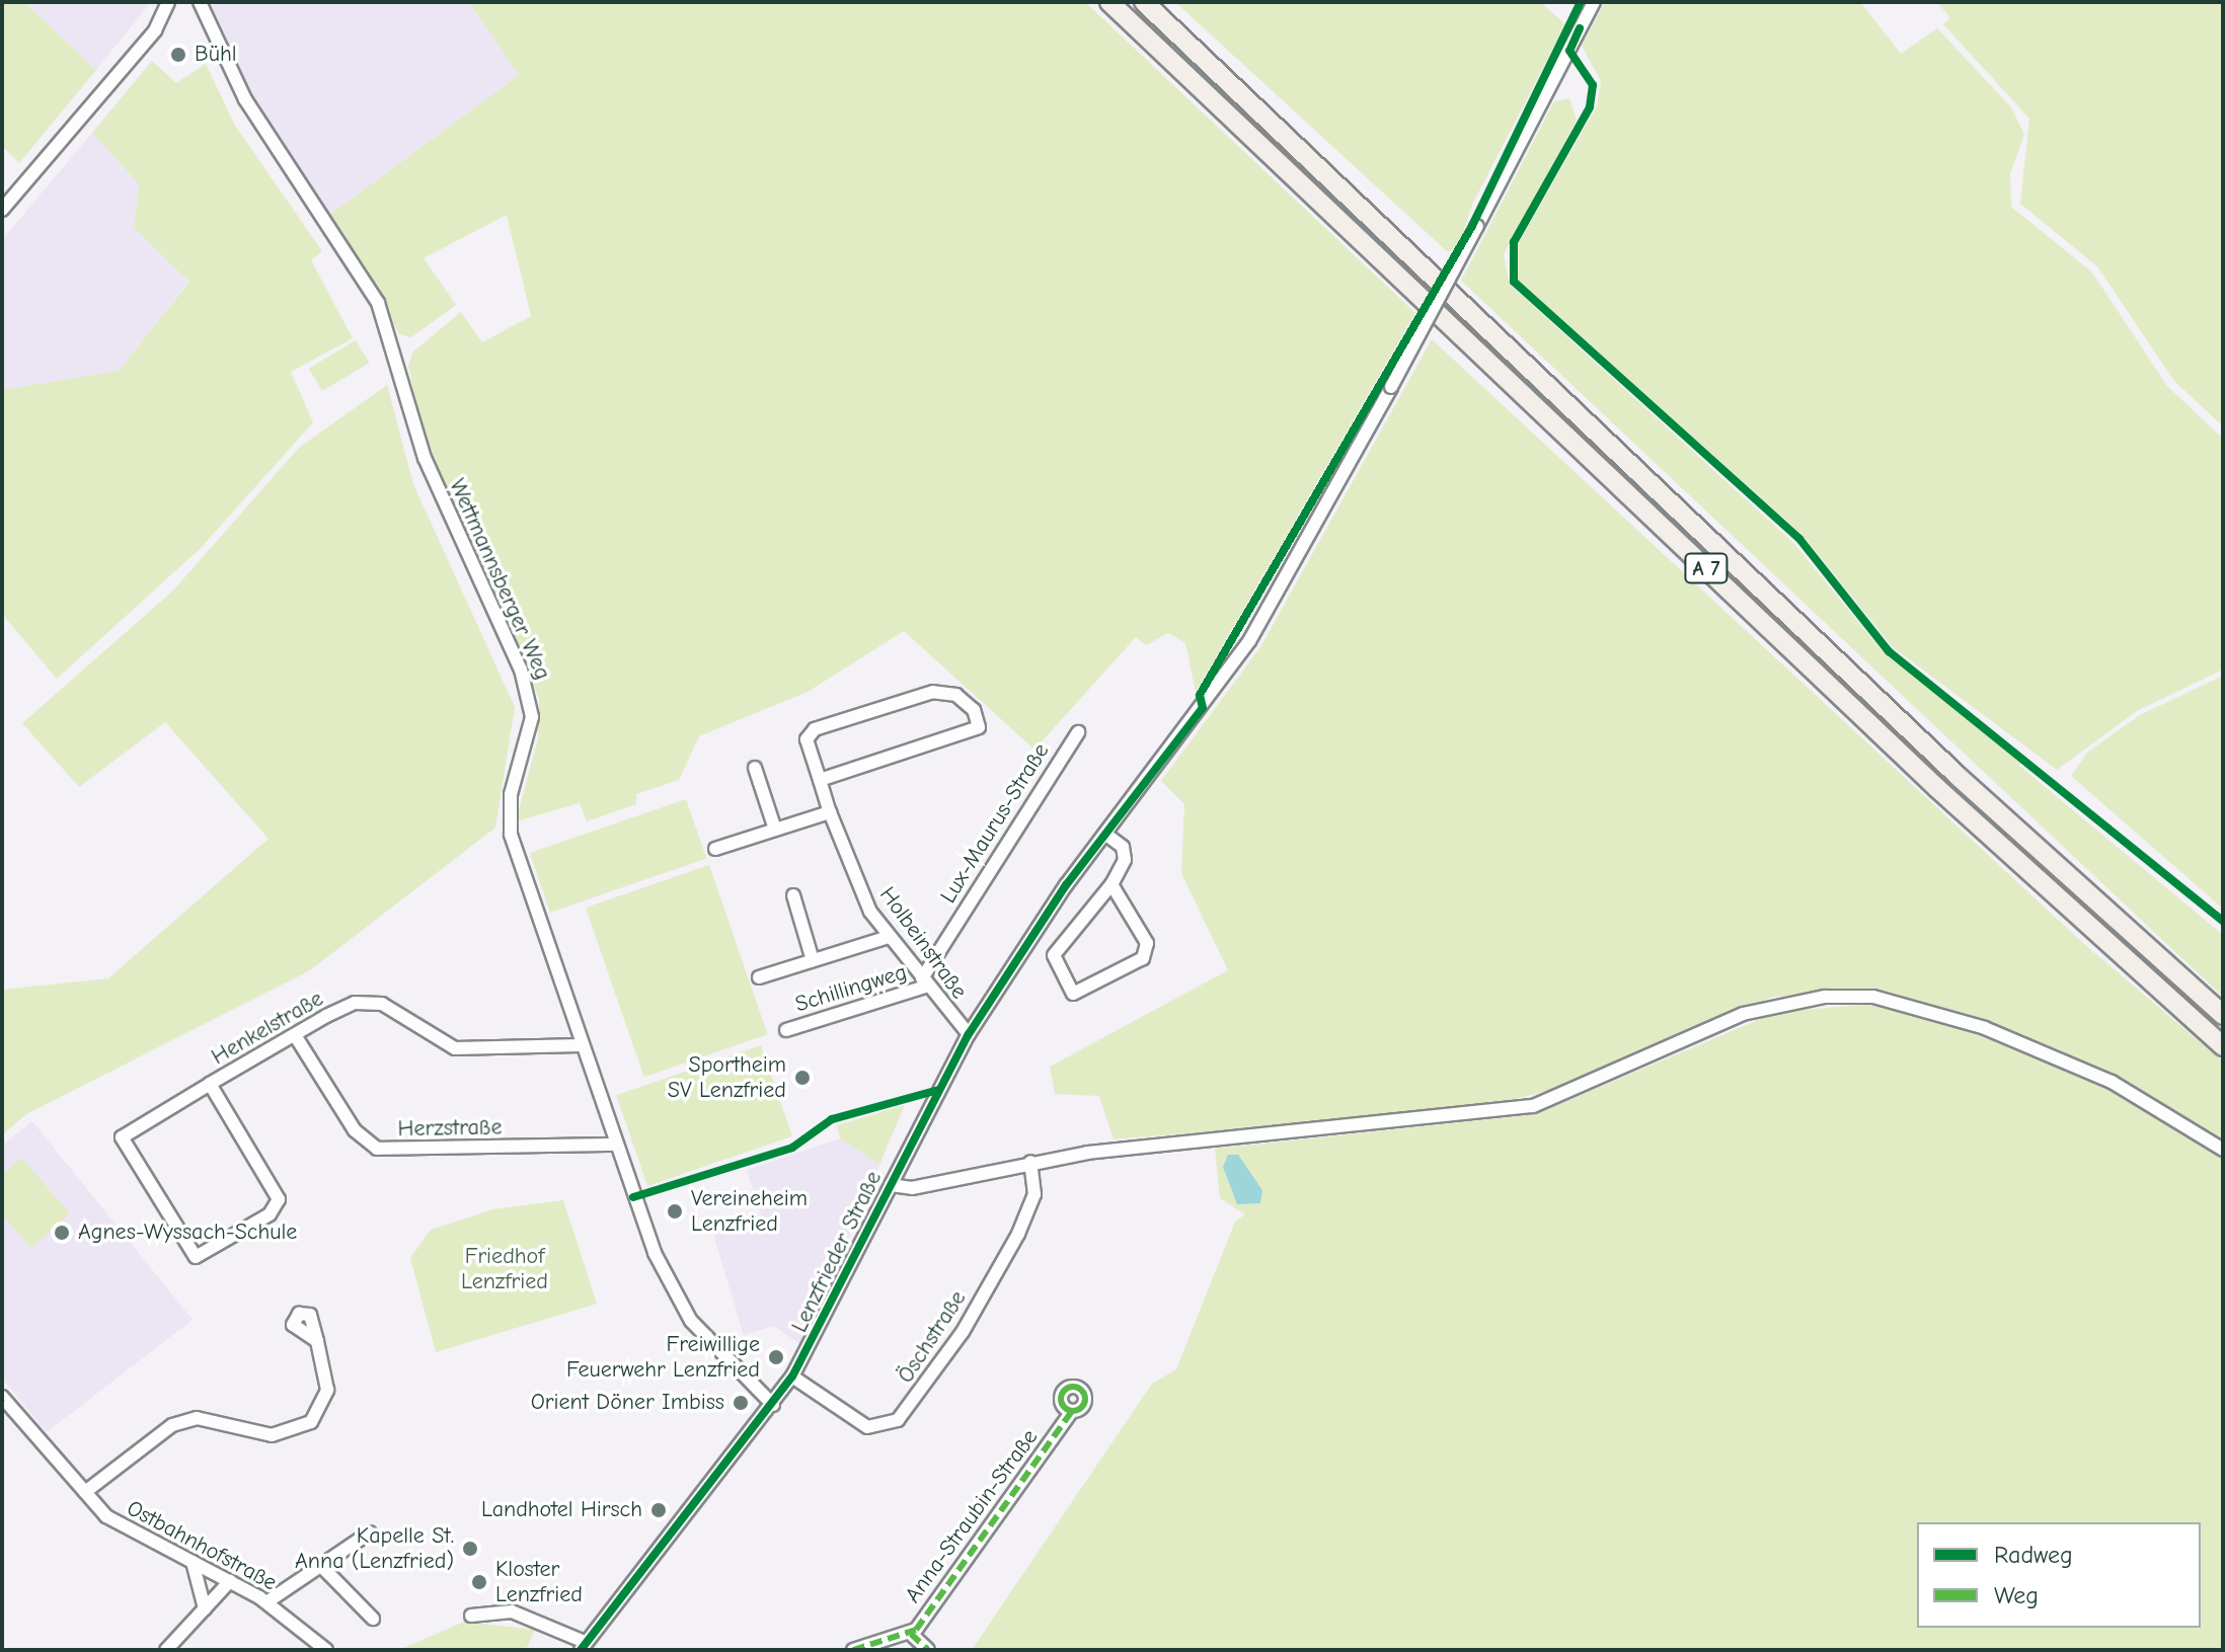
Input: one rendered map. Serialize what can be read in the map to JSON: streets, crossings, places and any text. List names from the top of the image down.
{
  "streets": {
    "highway": ["A 7"],
    "street": [
      "Wettmannsberger Weg",
      "Lux-Maurus-Straße",
      "Holbeinstraße",
      "Schillingweg",
      "Henkelstraße",
      "Herzstraße",
      "Lenzfrieder Straße",
      "Öschstraße",
      "Anna-Straubin-Straße",
      "Ostbahnhofstraße"
    ]
  },
  "crossings": [
    ["Wettmannsberger Weg", "Henkelstraße"],
    ["Wettmannsberger Weg", "Herzstraße"],
    ["Wettmannsberger Weg", "Lenzfrieder Straße"],
    ["Lux-Maurus-Straße", "Holbeinstraße"],
    ["Lux-Maurus-Straße", "Schillingweg"],
    ["Holbeinstraße", "Schillingweg"],
    ["Holbeinstraße", "Lenzfrieder Straße"],
    ["Henkelstraße", "Herzstraße"],
    ["Lenzfrieder Straße", "Öschstraße"]
  ],
  "parks": ["Friedhof Lenzfried"],
  "places": [
    "Bühl",
    "Sportheim SV Lenzfried",
    "Vereineheim Lenzfried",
    "Agnes-Wyssach-Schule",
    "Freiwillige Feuerwehr Lenzfried",
    "Orient Döner Imbiss",
    "Landhotel Hirsch",
    "Kapelle St. Anna (Lenzfried)",
    "Kloster Lenzfried"
  ],
  "legend": ["Radweg", "Weg"]
}
